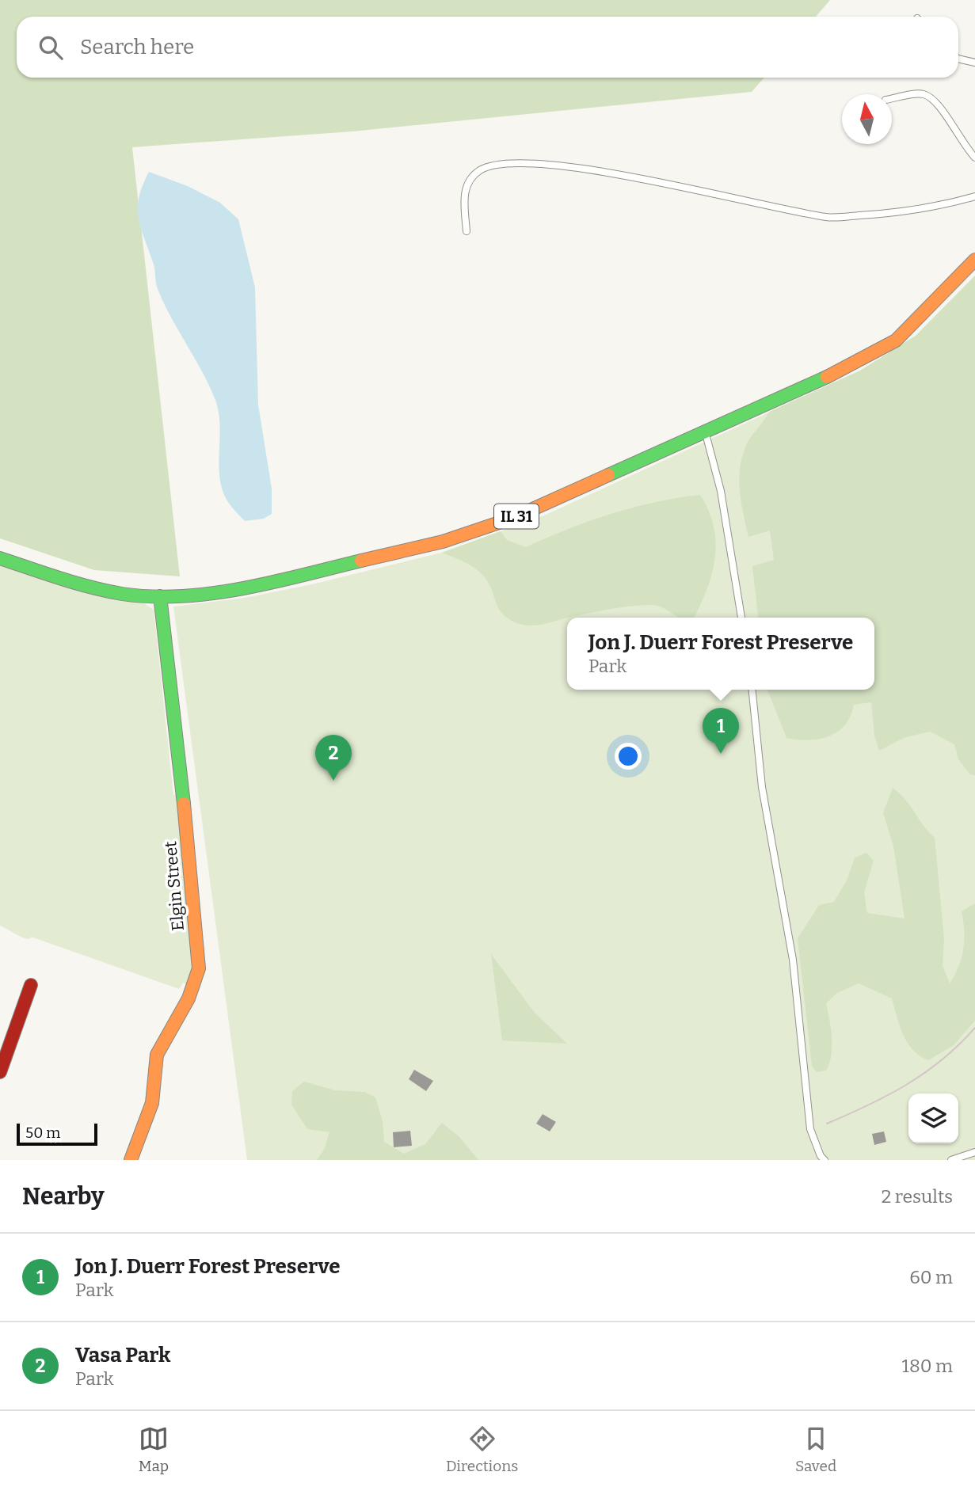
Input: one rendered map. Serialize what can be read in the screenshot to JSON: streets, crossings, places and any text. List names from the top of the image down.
{
  "streets": {
    "main road": ["IL 31", "Elgin Street"]
  },
  "crossings": [
    ["IL 31", "Elgin Street"]
  ],
  "scale_bar": "50 m",
  "north": "top",
  "page": {
    "search": "Search here",
    "popup": ["Jon J. Duerr Forest Preserve", "Park"],
    "pins": ["1", "2"],
    "scale": "50 m",
    "heading": ["Nearby", "2 results"],
    "list": [
      {
        "mark": "1",
        "name": "Jon J. Duerr Forest Preserve",
        "note": "Park",
        "value": "60 m"
      },
      {
        "mark": "2",
        "name": "Vasa Park",
        "note": "Park",
        "value": "180 m"
      }
    ],
    "nav": ["Map", "Directions", "Saved"]
  }
}
